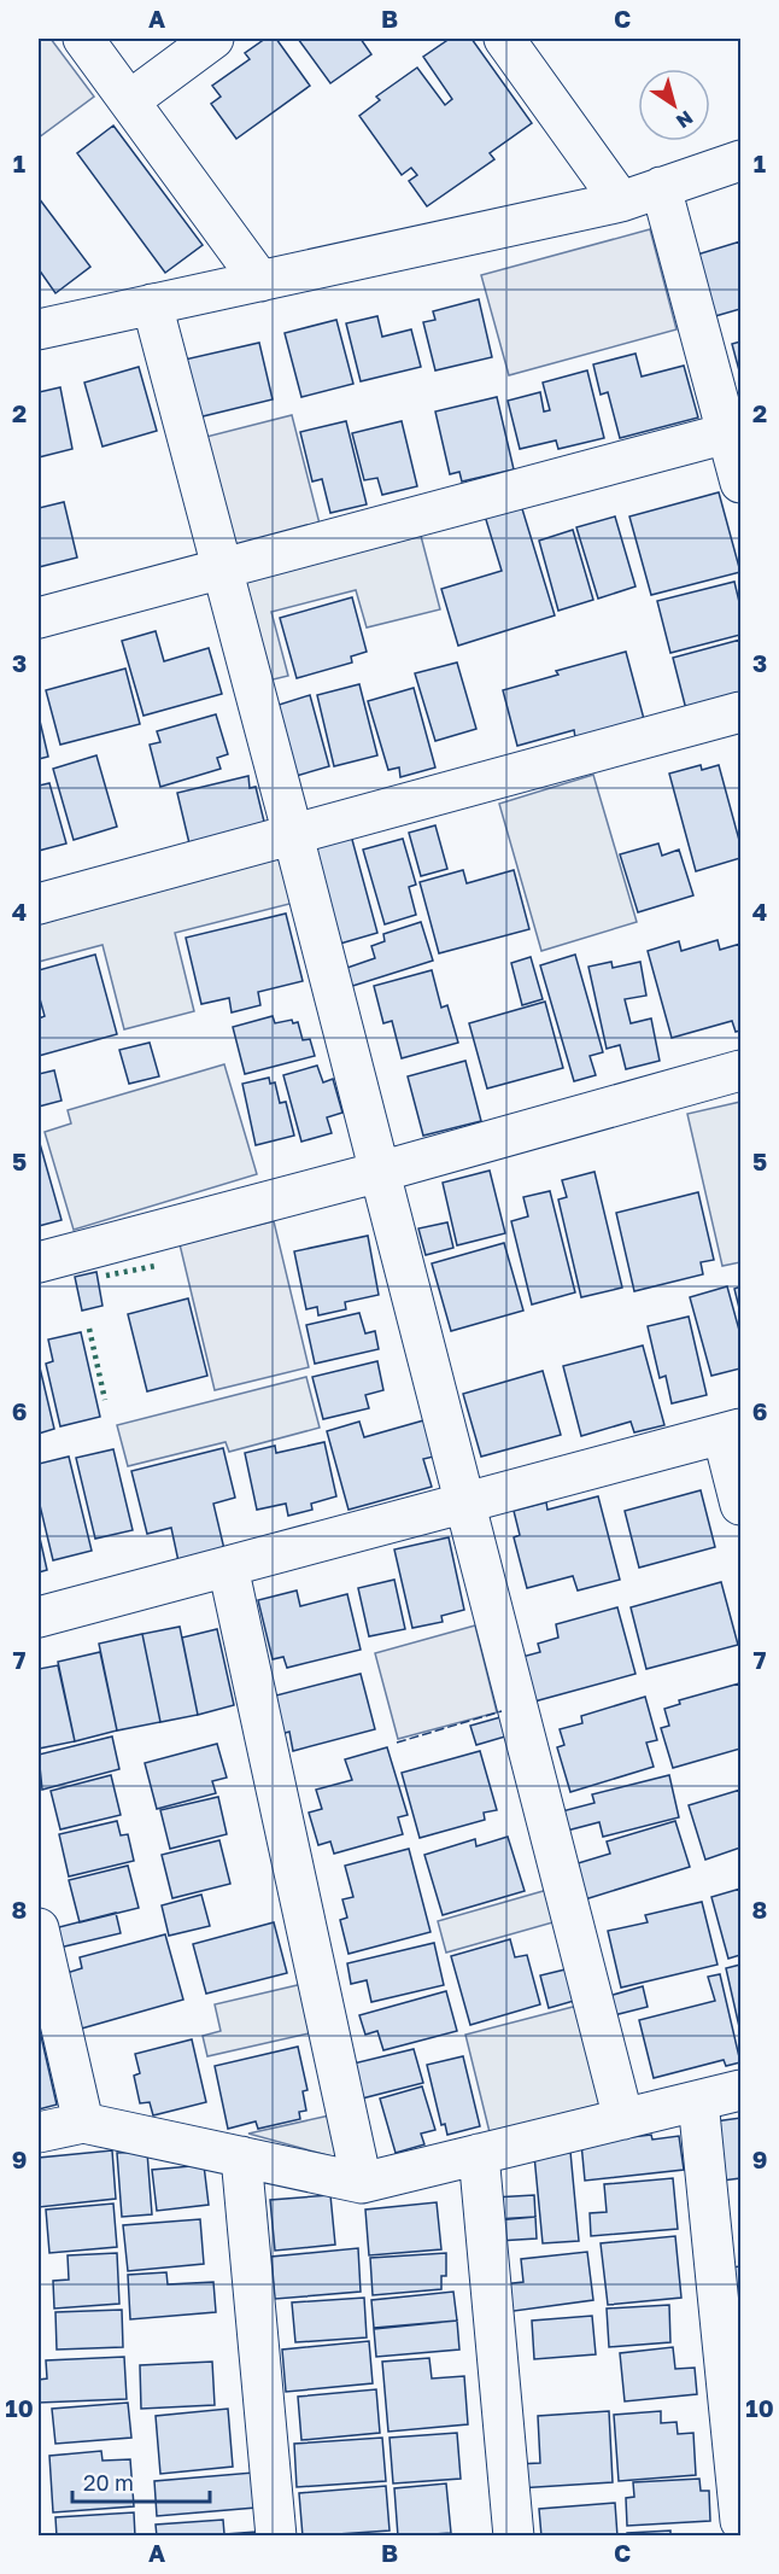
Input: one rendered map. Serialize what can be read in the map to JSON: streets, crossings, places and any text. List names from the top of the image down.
{
  "scale_bar": "20 m",
  "north": "bottom right",
  "grid": {
    "columns": ["A", "B", "C"],
    "rows": [
      "1",
      "2",
      "3",
      "4",
      "5",
      "6",
      "7",
      "8",
      "9",
      "10"
    ]
  }
}
